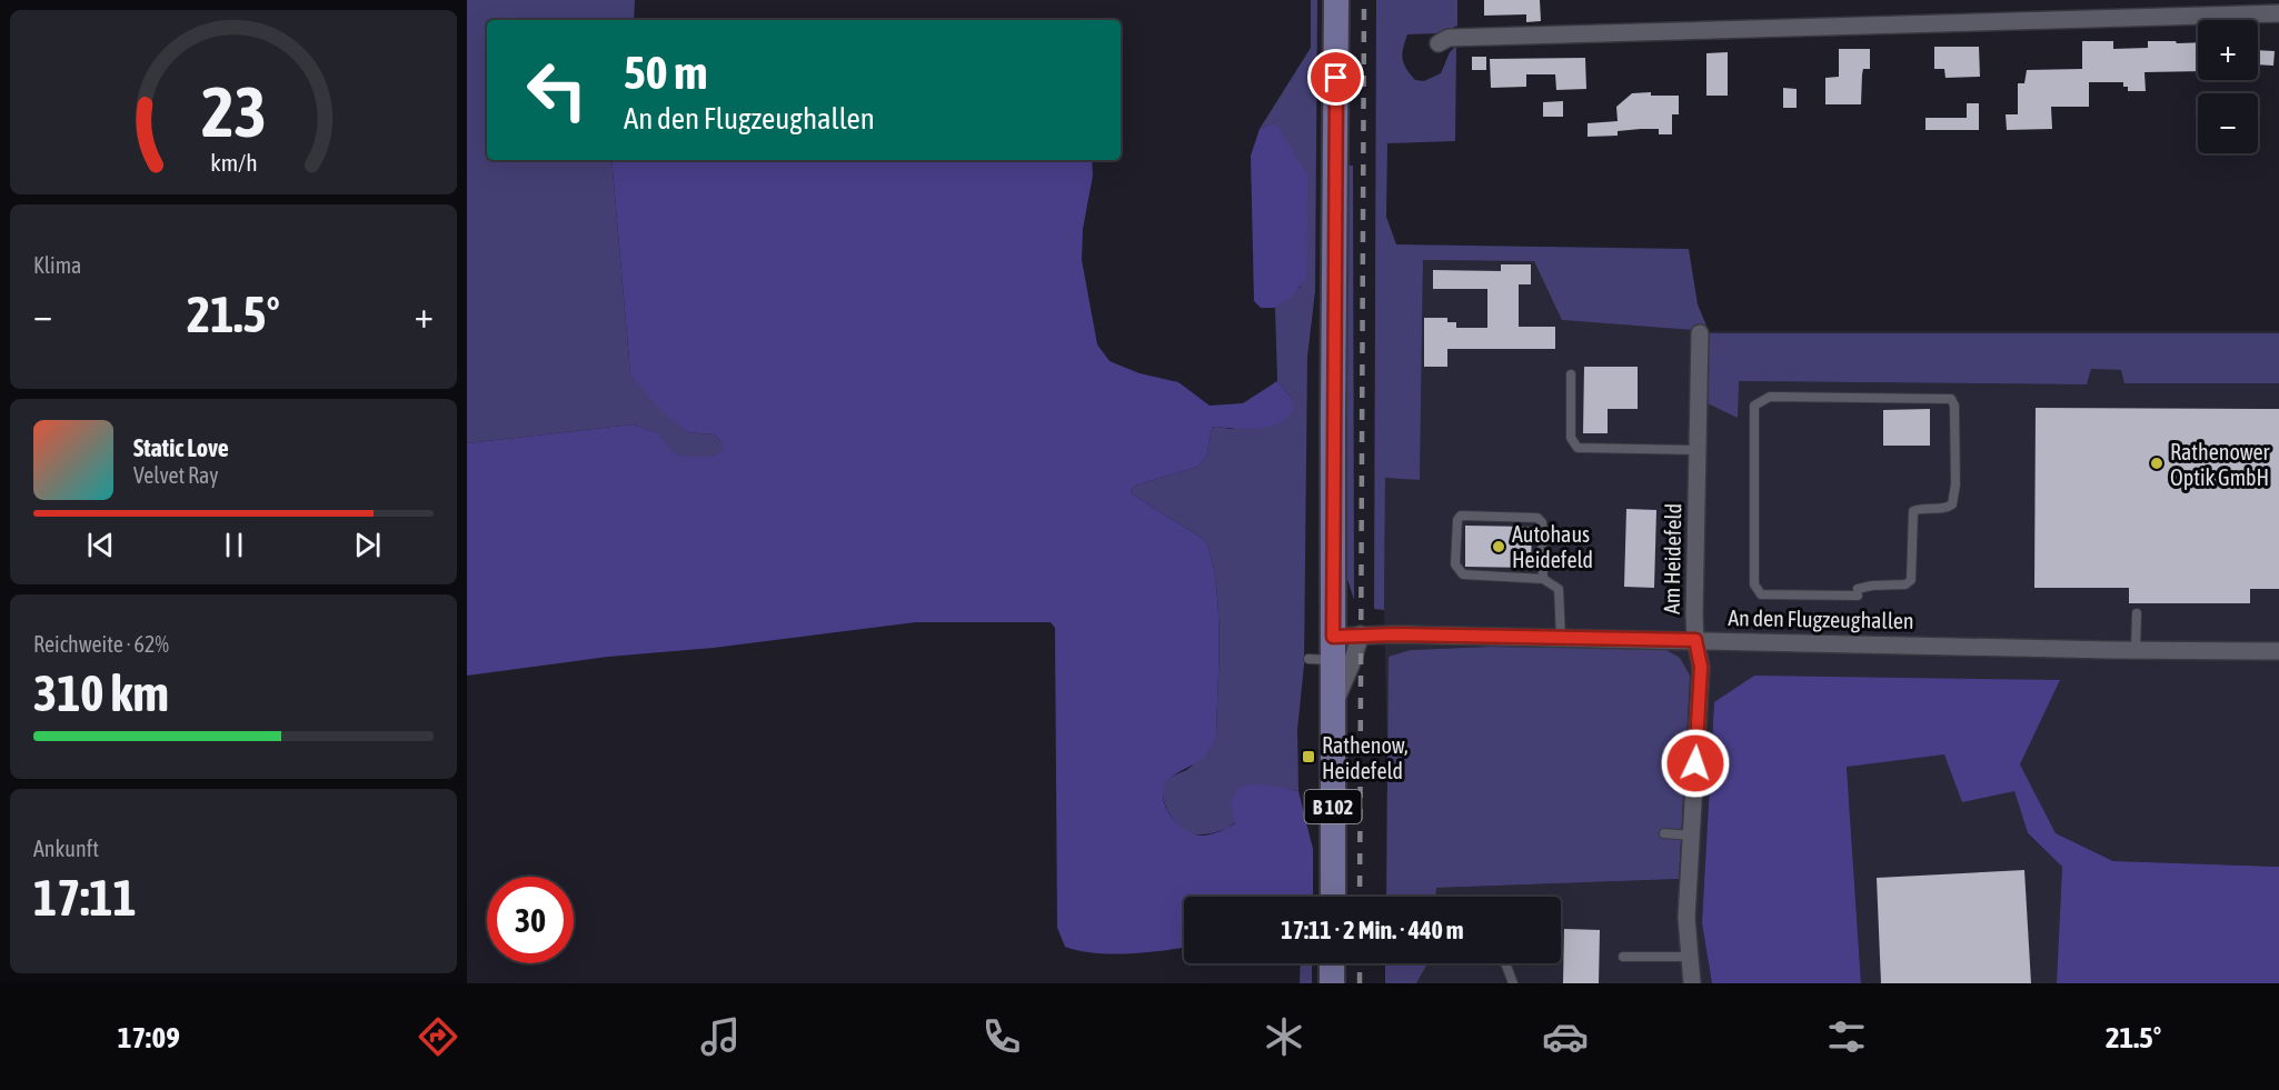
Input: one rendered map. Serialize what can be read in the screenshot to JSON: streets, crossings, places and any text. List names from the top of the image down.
{
  "streets": {
    "main road": ["B 102"],
    "street": ["Am Heidefeld", "An den Flugzeughallen"]
  },
  "crossings": [
    ["Am Heidefeld", "An den Flugzeughallen"],
    ["An den Flugzeughallen", "B 102"]
  ],
  "places": {
    "other": ["Rathenower Optik GmbH", "Autohaus Heidefeld"],
    "transit": ["Rathenow, Heidefeld"]
  },
  "page": {
    "map_buttons": ["+", "−"],
    "turn": ["50 m", "An den Flugzeughallen"],
    "tile": [
      "Klima",
      ["Reichweite · 62%", "310 km"],
      ["Ankunft", "17:11"]
    ],
    "heat": ["−", "21.5°", "+"],
    "song": ["Static Love", "Velvet Ray"],
    "limit": "30",
    "trip": "17:11 · 2 Min. · 440 m",
    "tabs": ["17:09", "21.5°"],
    "gauge": ["23", "km/h"]
  }
}
